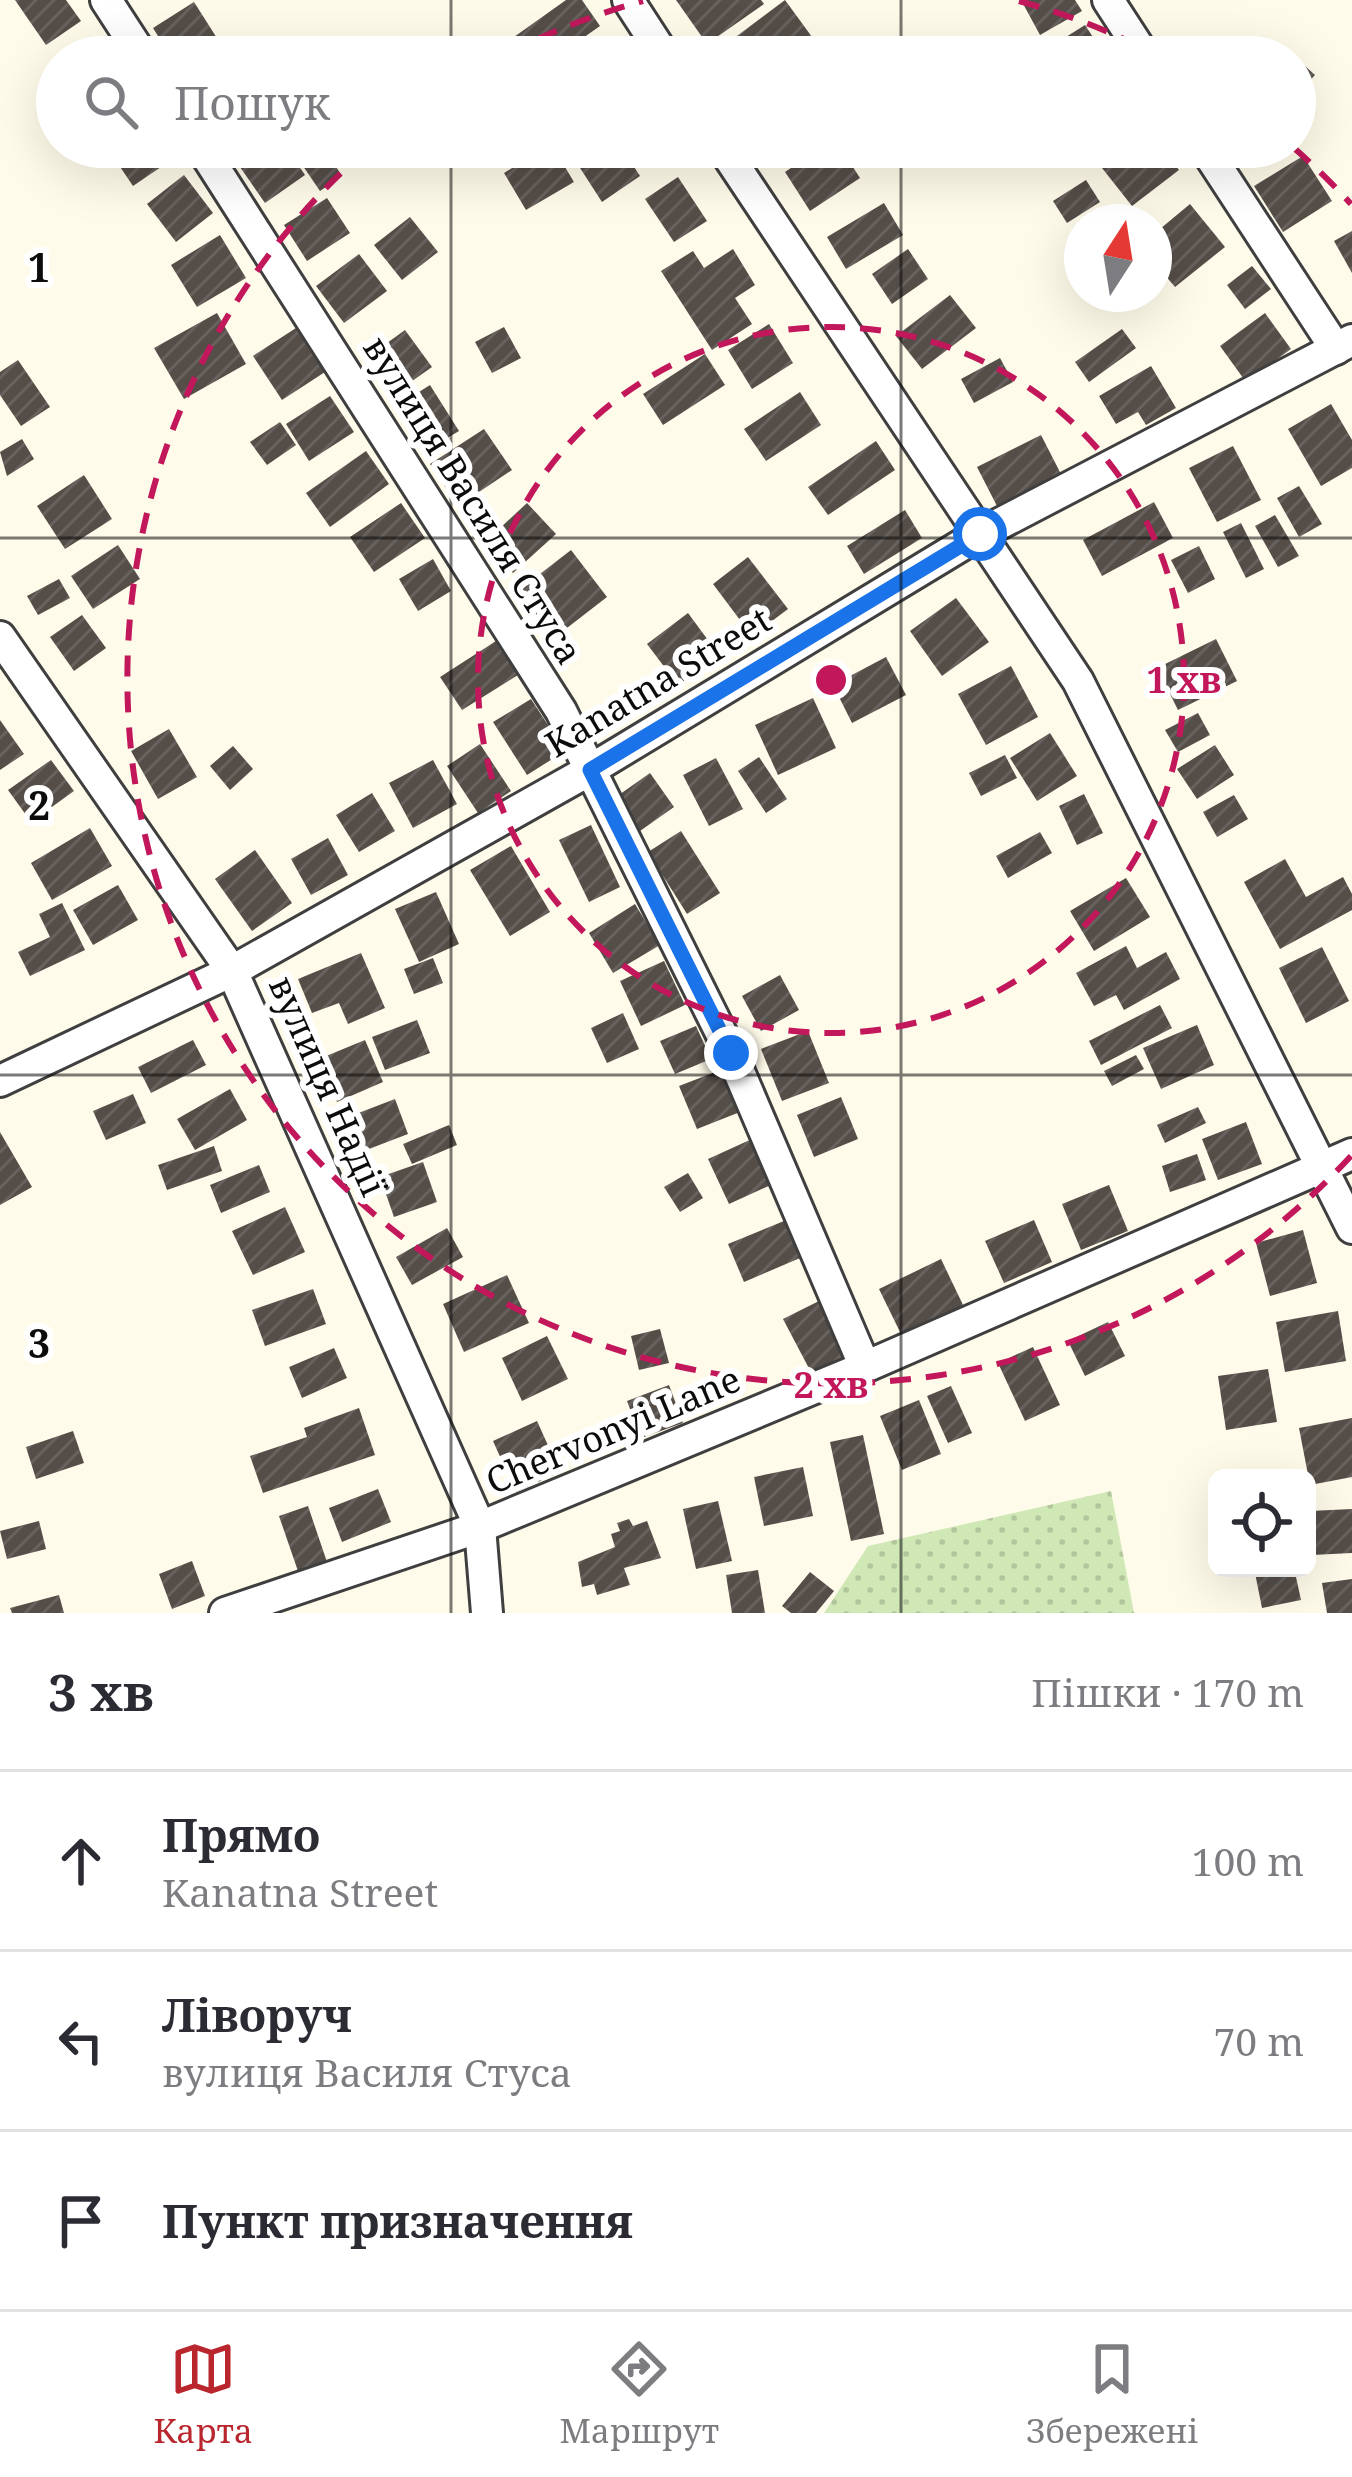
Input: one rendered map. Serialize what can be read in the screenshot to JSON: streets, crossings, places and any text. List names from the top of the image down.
{
  "streets": {
    "street": [
      "вулиця Василя Стуса",
      "Kanatna Street",
      "вулиця Надії",
      "Chervonyi Lane"
    ]
  },
  "crossings": [
    ["вулиця Василя Стуса", "Kanatna Street"],
    ["вулиця Василя Стуса", "Chervonyi Lane"],
    ["Kanatna Street", "вулиця Надії"],
    ["вулиця Надії", "Chervonyi Lane"]
  ],
  "north": "top",
  "page": {
    "search": "Пошук",
    "heading": ["3 хв", "Пішки · 170 m"],
    "list": [
      ["Прямо", "Kanatna Street", "100 m"],
      ["Ліворуч", "вулиця Василя Стуса", "70 m"],
      "Пункт призначення"
    ],
    "nav": ["Карта", "Маршрут", "Збережені"]
  },
  "grid": {
    "rows": ["1", "2", "3"]
  },
  "rings": ["1 хв", "2 хв"]
}
